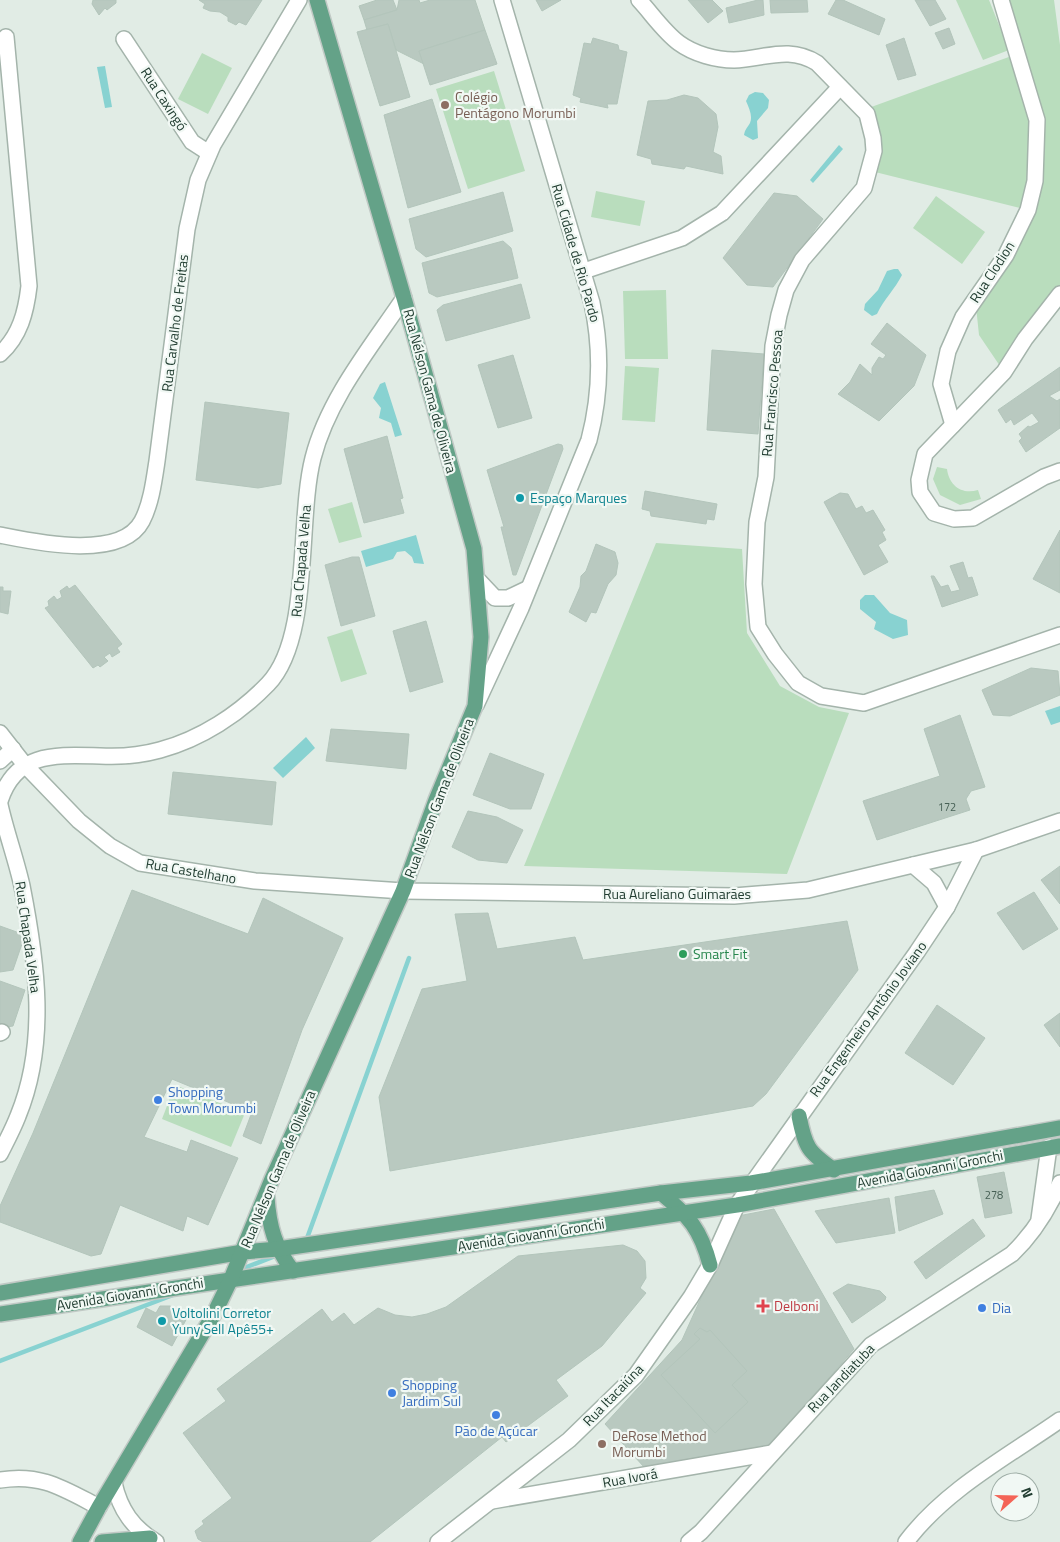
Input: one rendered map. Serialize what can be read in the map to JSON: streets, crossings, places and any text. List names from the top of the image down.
{
  "streets": {
    "main road": ["Rua Nélson Gama de Oliveira", "Avenida Giovanni Gronchi"],
    "street": [
      "Rua Caxingó",
      "Rua Cidade de Rio Pardo",
      "Rua Clodion",
      "Rua Carvalho de Freitas",
      "Rua Francisco Pessoa",
      "Rua Chapada Velha",
      "Rua Castelhano",
      "Rua Aureliano Guimarães",
      "Rua Engenheiro Antônio Joviano",
      "Rua Jandiatuba",
      "Rua Itacaiúna",
      "Rua Ivorá"
    ]
  },
  "crossings": [
    ["Rua Caxingó", "Rua Carvalho de Freitas"],
    ["Rua Cidade de Rio Pardo", "Rua Nélson Gama de Oliveira"],
    ["Rua Nélson Gama de Oliveira", "Rua Chapada Velha"],
    ["Rua Nélson Gama de Oliveira", "Rua Castelhano"],
    ["Rua Nélson Gama de Oliveira", "Rua Aureliano Guimarães"],
    ["Rua Nélson Gama de Oliveira", "Avenida Giovanni Gronchi"],
    ["Rua Chapada Velha", "Rua Castelhano"],
    ["Rua Castelhano", "Rua Aureliano Guimarães"],
    ["Rua Aureliano Guimarães", "Rua Engenheiro Antônio Joviano"],
    ["Rua Engenheiro Antônio Joviano", "Avenida Giovanni Gronchi"],
    ["Rua Engenheiro Antônio Joviano", "Rua Itacaiúna"],
    ["Avenida Giovanni Gronchi", "Rua Jandiatuba"],
    ["Avenida Giovanni Gronchi", "Rua Itacaiúna"],
    ["Rua Jandiatuba", "Rua Ivorá"],
    ["Rua Itacaiúna", "Rua Ivorá"]
  ],
  "places": {
    "other": [
      "Colégio Pentágono Morumbi",
      "Espaço Marques",
      "Smart Fit",
      "Shopping Town Morumbi",
      "Dia",
      "Voltolini Corretor Yuny Sell Apê55+",
      "Shopping Jardim Sul",
      "Pão de Açúcar",
      "DeRose Method Morumbi"
    ],
    "health": ["Delboni"]
  },
  "house_numbers": ["172", "278"],
  "north": "right"
}
